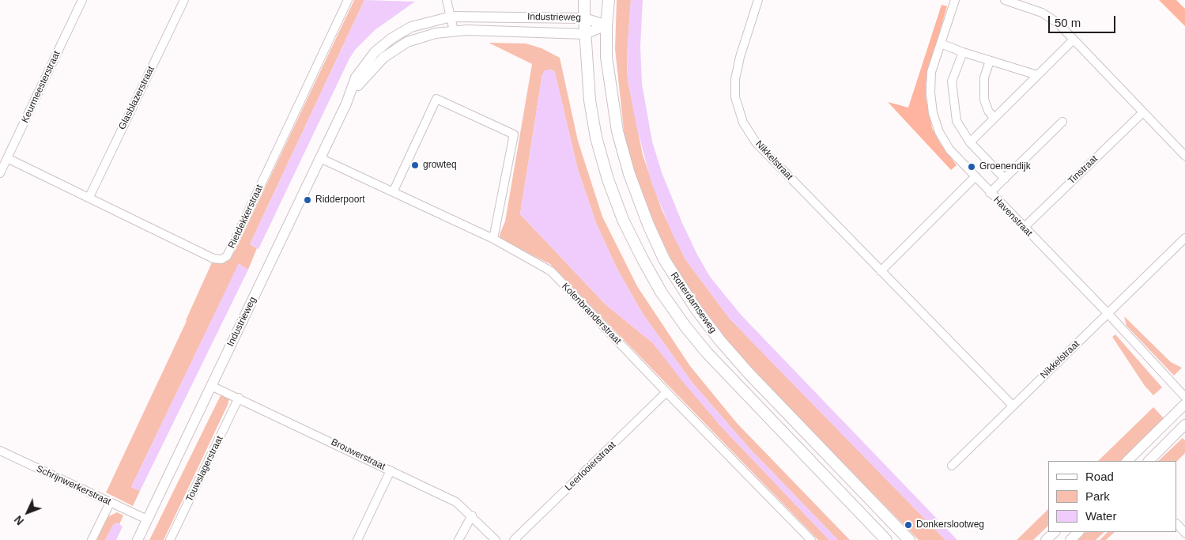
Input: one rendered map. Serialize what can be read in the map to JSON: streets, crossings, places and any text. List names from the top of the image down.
{
  "streets": {
    "main road": ["Rotterdamseweg"],
    "street": [
      "Industrieweg",
      "Keurmeesterstraat",
      "Glasblazerstraat",
      "Nikkelstraat",
      "Tinstraat",
      "Rietdekkerstraat",
      "Havenstraat",
      "Kolenbranderstraat",
      "Brouwerstraat",
      "Leerlooierstraat",
      "Touwslagerstraat",
      "Schrijnwerkerstraat"
    ]
  },
  "crossings": [
    ["Industrieweg", "Rotterdamseweg"],
    ["Industrieweg", "Kolenbranderstraat"],
    ["Industrieweg", "Brouwerstraat"],
    ["Industrieweg", "Schrijnwerkerstraat"],
    ["Keurmeesterstraat", "Rietdekkerstraat"],
    ["Glasblazerstraat", "Rietdekkerstraat"],
    ["Nikkelstraat", "Havenstraat"],
    ["Tinstraat", "Havenstraat"],
    ["Kolenbranderstraat", "Leerlooierstraat"],
    ["Brouwerstraat", "Touwslagerstraat"]
  ],
  "places": [
    "growteq",
    "Groenendijk",
    "Ridderpoort",
    "Donkerslootweg"
  ],
  "legend": ["Road", "Park", "Water"],
  "scale_bar": "50 m",
  "north": "bottom left"
}
